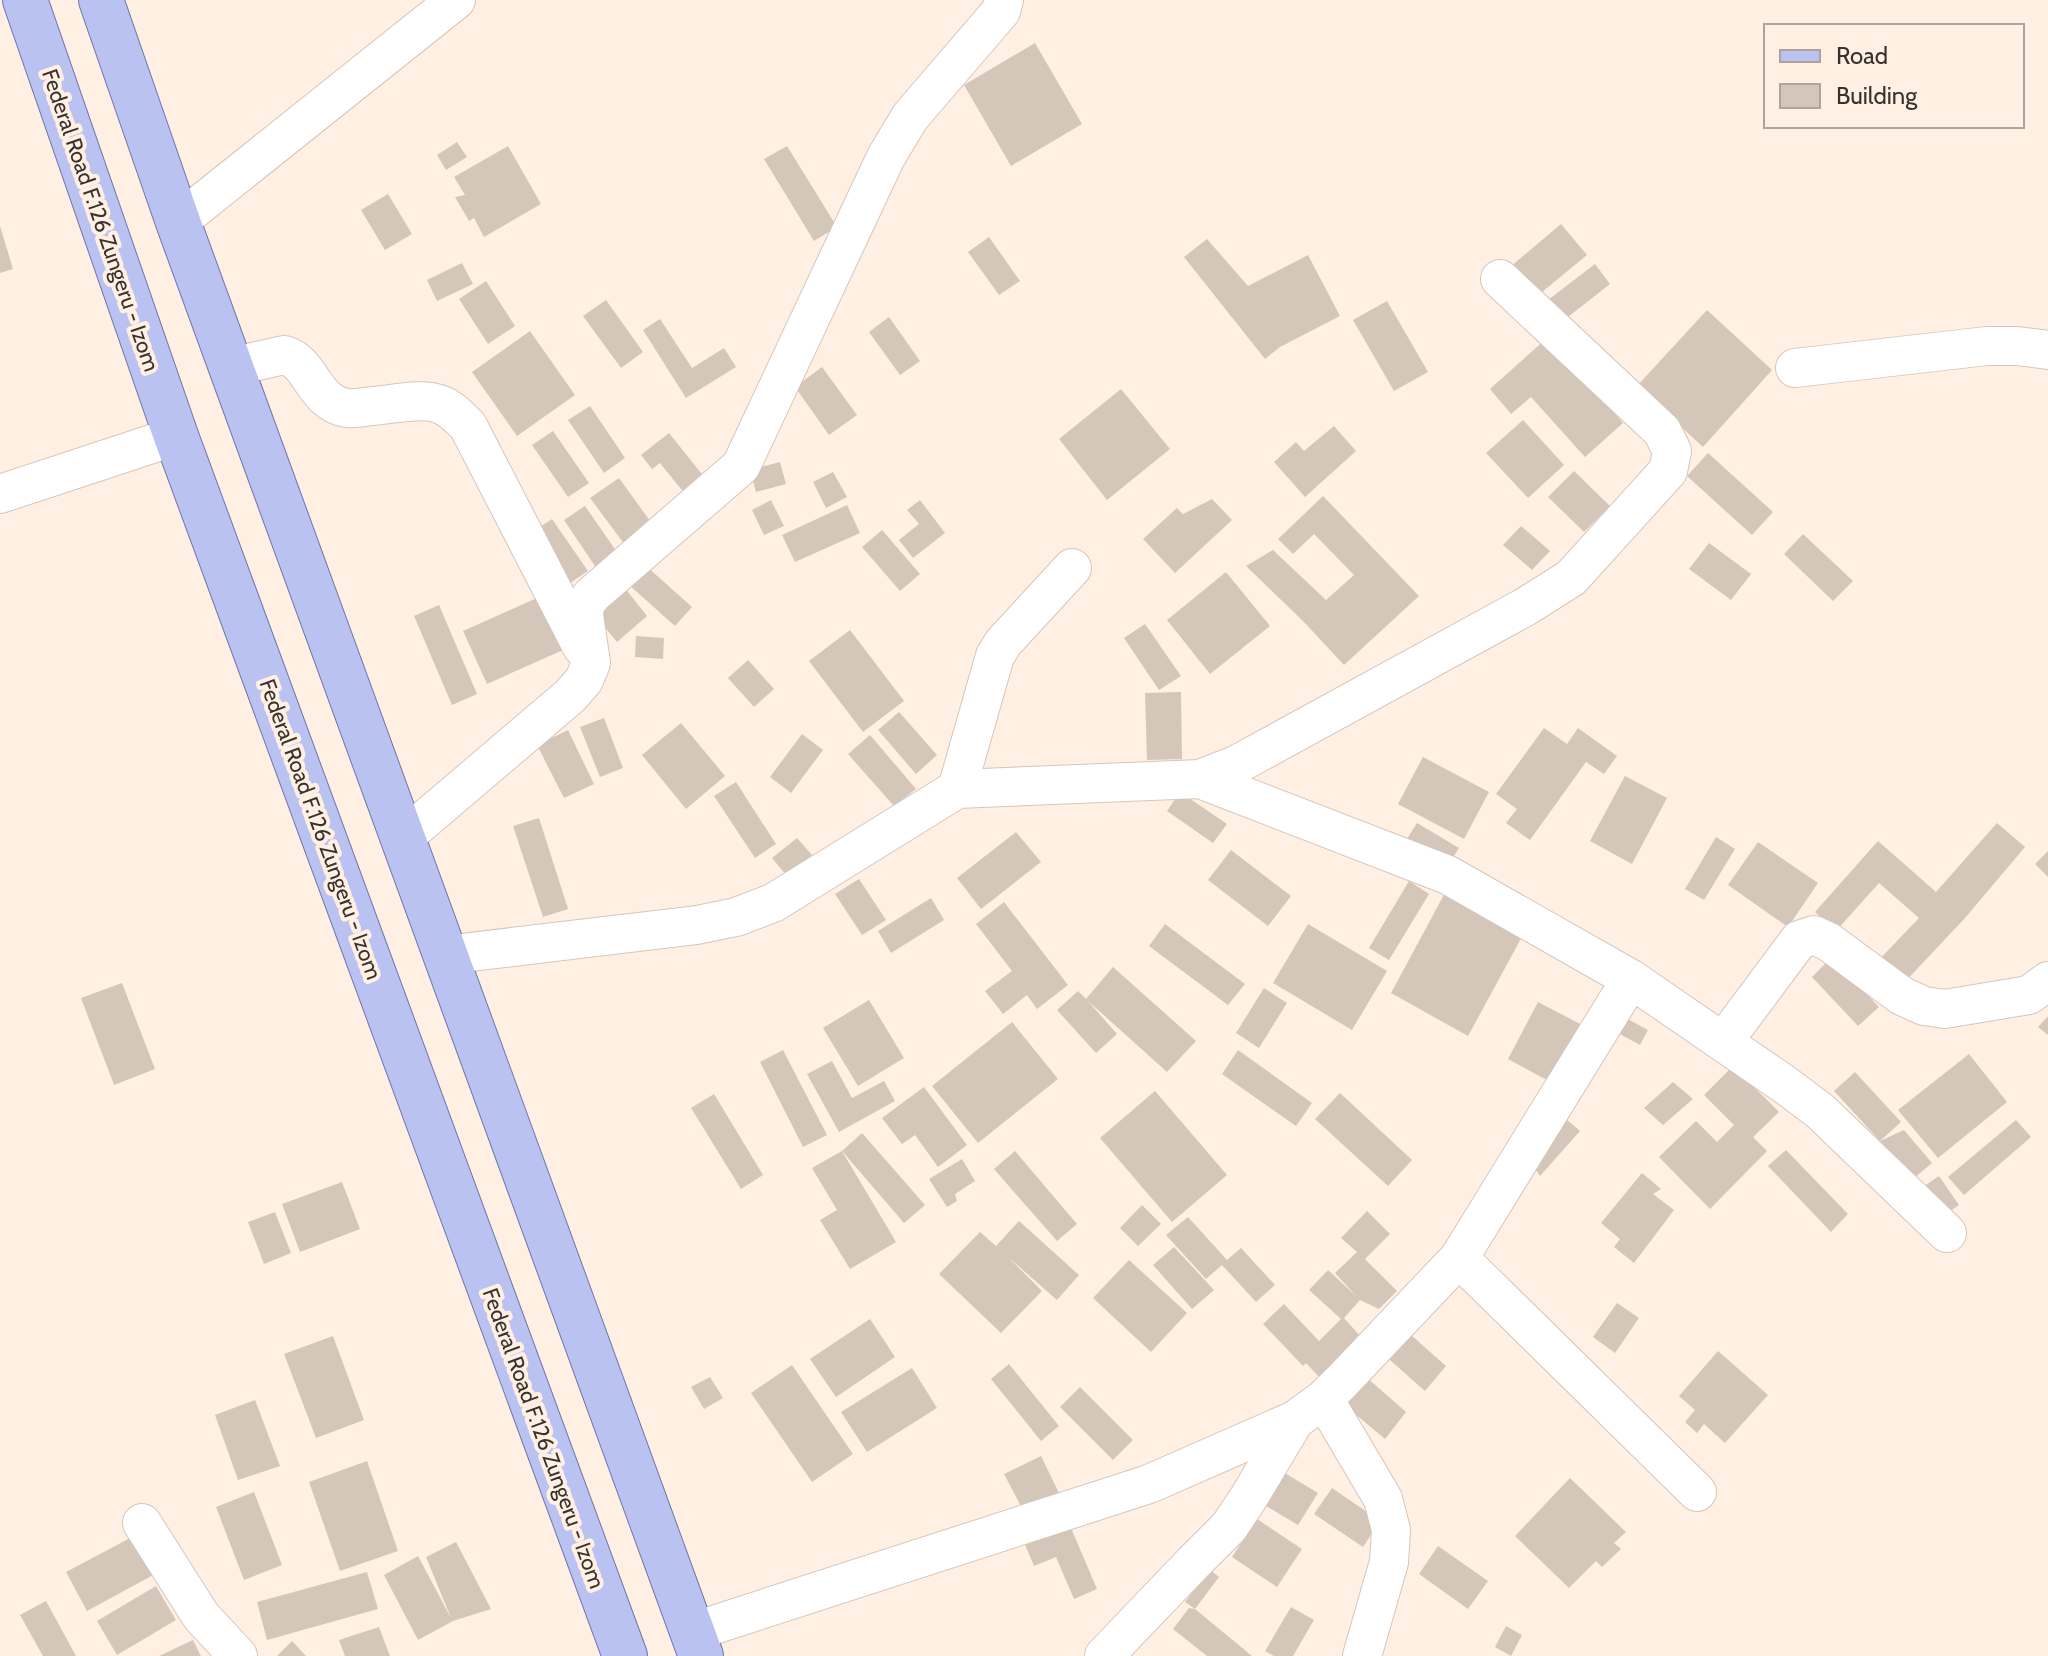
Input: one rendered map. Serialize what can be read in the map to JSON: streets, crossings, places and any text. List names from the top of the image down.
{
  "streets": {
    "main road": ["Federal Road F.126 Zungeru - Izom"]
  },
  "legend": ["Road", "Building"]
}
